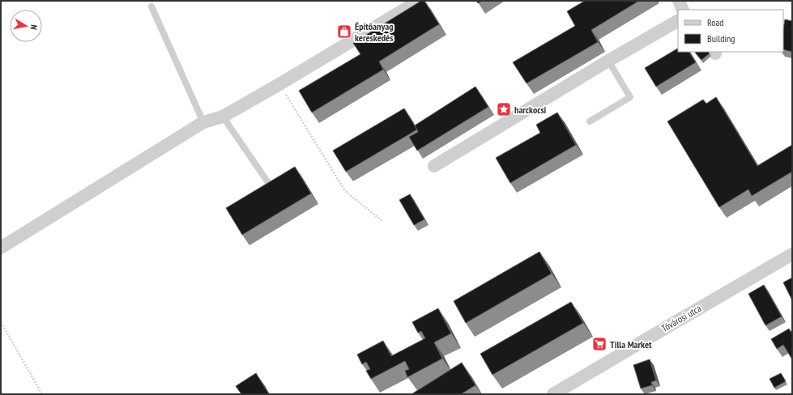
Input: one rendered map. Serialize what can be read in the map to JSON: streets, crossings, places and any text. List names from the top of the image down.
{
  "streets": {
    "street": ["Tóvárosi utca"]
  },
  "places": {
    "shop": ["Építőanyag kereskedés"],
    "place": ["harckocsi"],
    "supermarket": ["Tilla Market"]
  },
  "legend": ["Road", "Building"],
  "north": "right"
}
